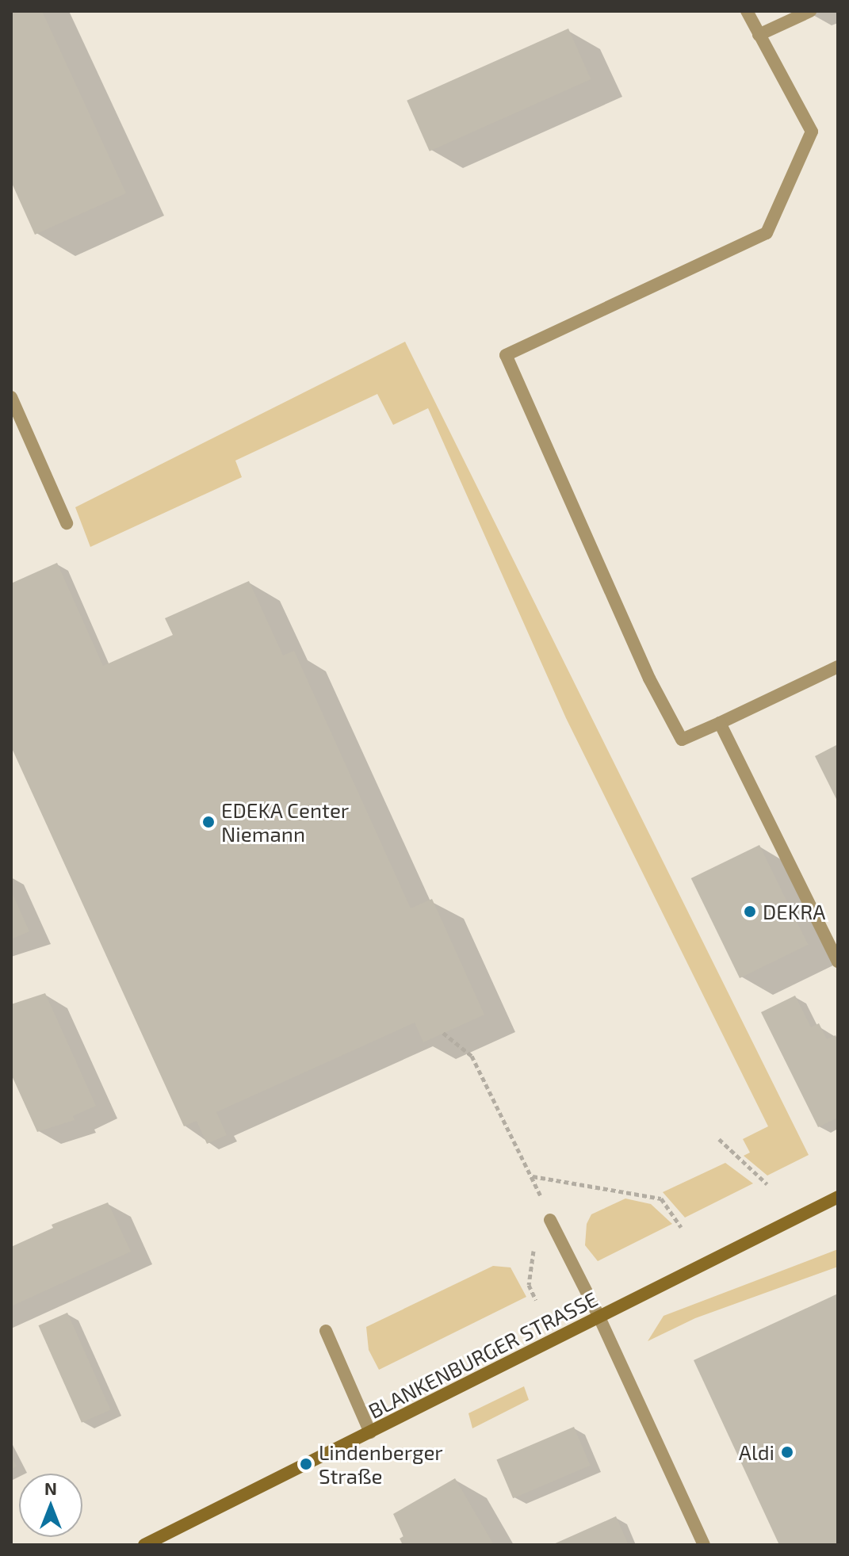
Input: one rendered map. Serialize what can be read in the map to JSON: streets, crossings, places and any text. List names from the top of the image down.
{
  "streets": {
    "main road": ["BLANKENBURGER STRASSE"]
  },
  "places": [
    "EDEKA Center Niemann",
    "DEKRA",
    "Aldi",
    "Lindenberger Straße"
  ],
  "north": "top"
}
